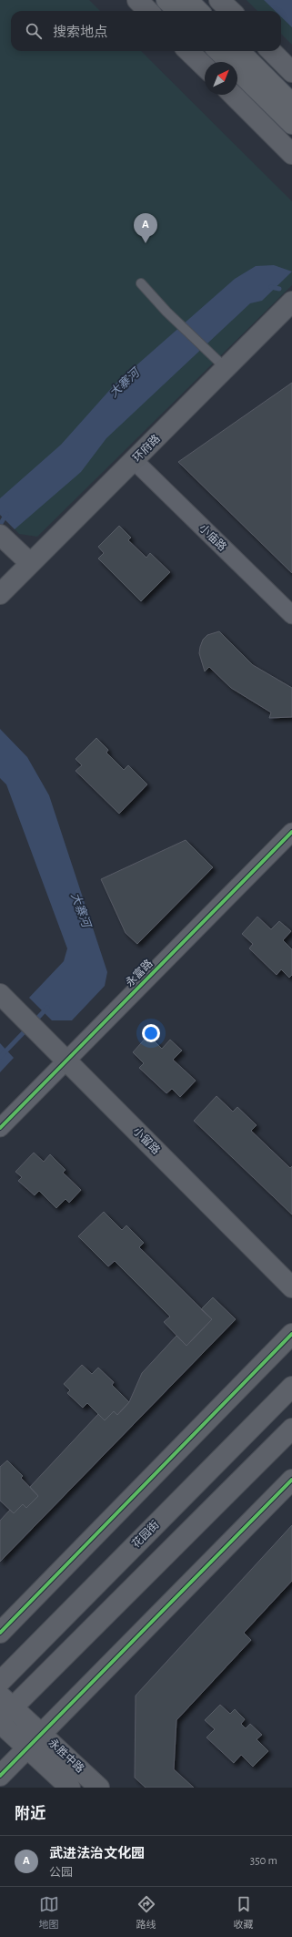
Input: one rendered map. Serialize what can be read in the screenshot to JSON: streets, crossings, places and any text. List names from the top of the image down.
{
  "streets": {
    "street": [
      "环府路",
      "小庙路",
      "永富路",
      "小留路",
      "花园街",
      "永胜中路"
    ]
  },
  "crossings": [
    ["环府路", "小庙路"],
    ["永富路", "小留路"]
  ],
  "water": ["大寨河"],
  "north": "top right",
  "page": {
    "search": "搜索地点",
    "pins": "A",
    "heading": "附近",
    "list": [
      {
        "mark": "A",
        "name": "武进法治文化园",
        "note": "公园",
        "value": "350 m"
      }
    ],
    "nav": ["地图", "路线", "收藏"]
  }
}
